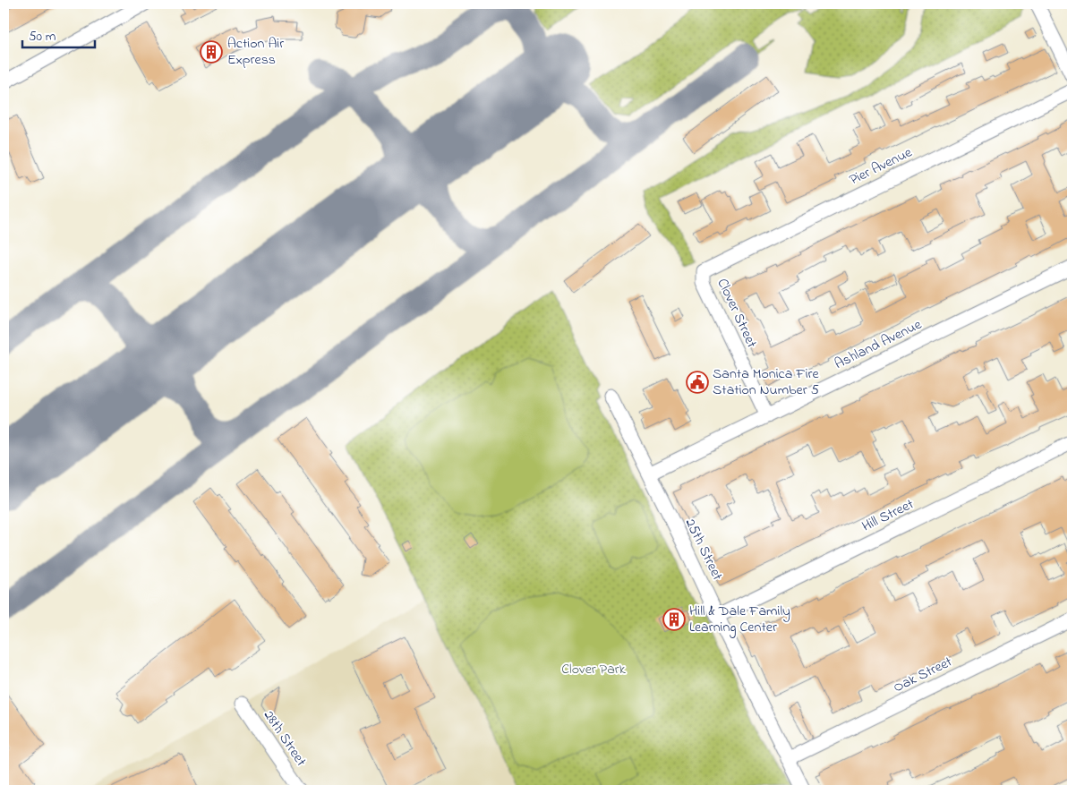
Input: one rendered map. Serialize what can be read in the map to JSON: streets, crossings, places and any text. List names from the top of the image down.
{
  "streets": {
    "street": [
      "Pier Avenue",
      "Clover Street",
      "Ashland Avenue",
      "Hill Street",
      "25th Street",
      "Oak Street",
      "28th Street"
    ]
  },
  "crossings": [
    ["Pier Avenue", "Clover Street"],
    ["Clover Street", "Ashland Avenue"],
    ["Ashland Avenue", "25th Street"],
    ["Hill Street", "25th Street"],
    ["25th Street", "Oak Street"]
  ],
  "parks": ["Clover Park"],
  "places": {
    "building": ["Action Air Express", "Hill & Dale Family Learning Center"],
    "public building": ["Santa Monica Fire Station Number 5"]
  },
  "scale_bar": "50 m"
}
